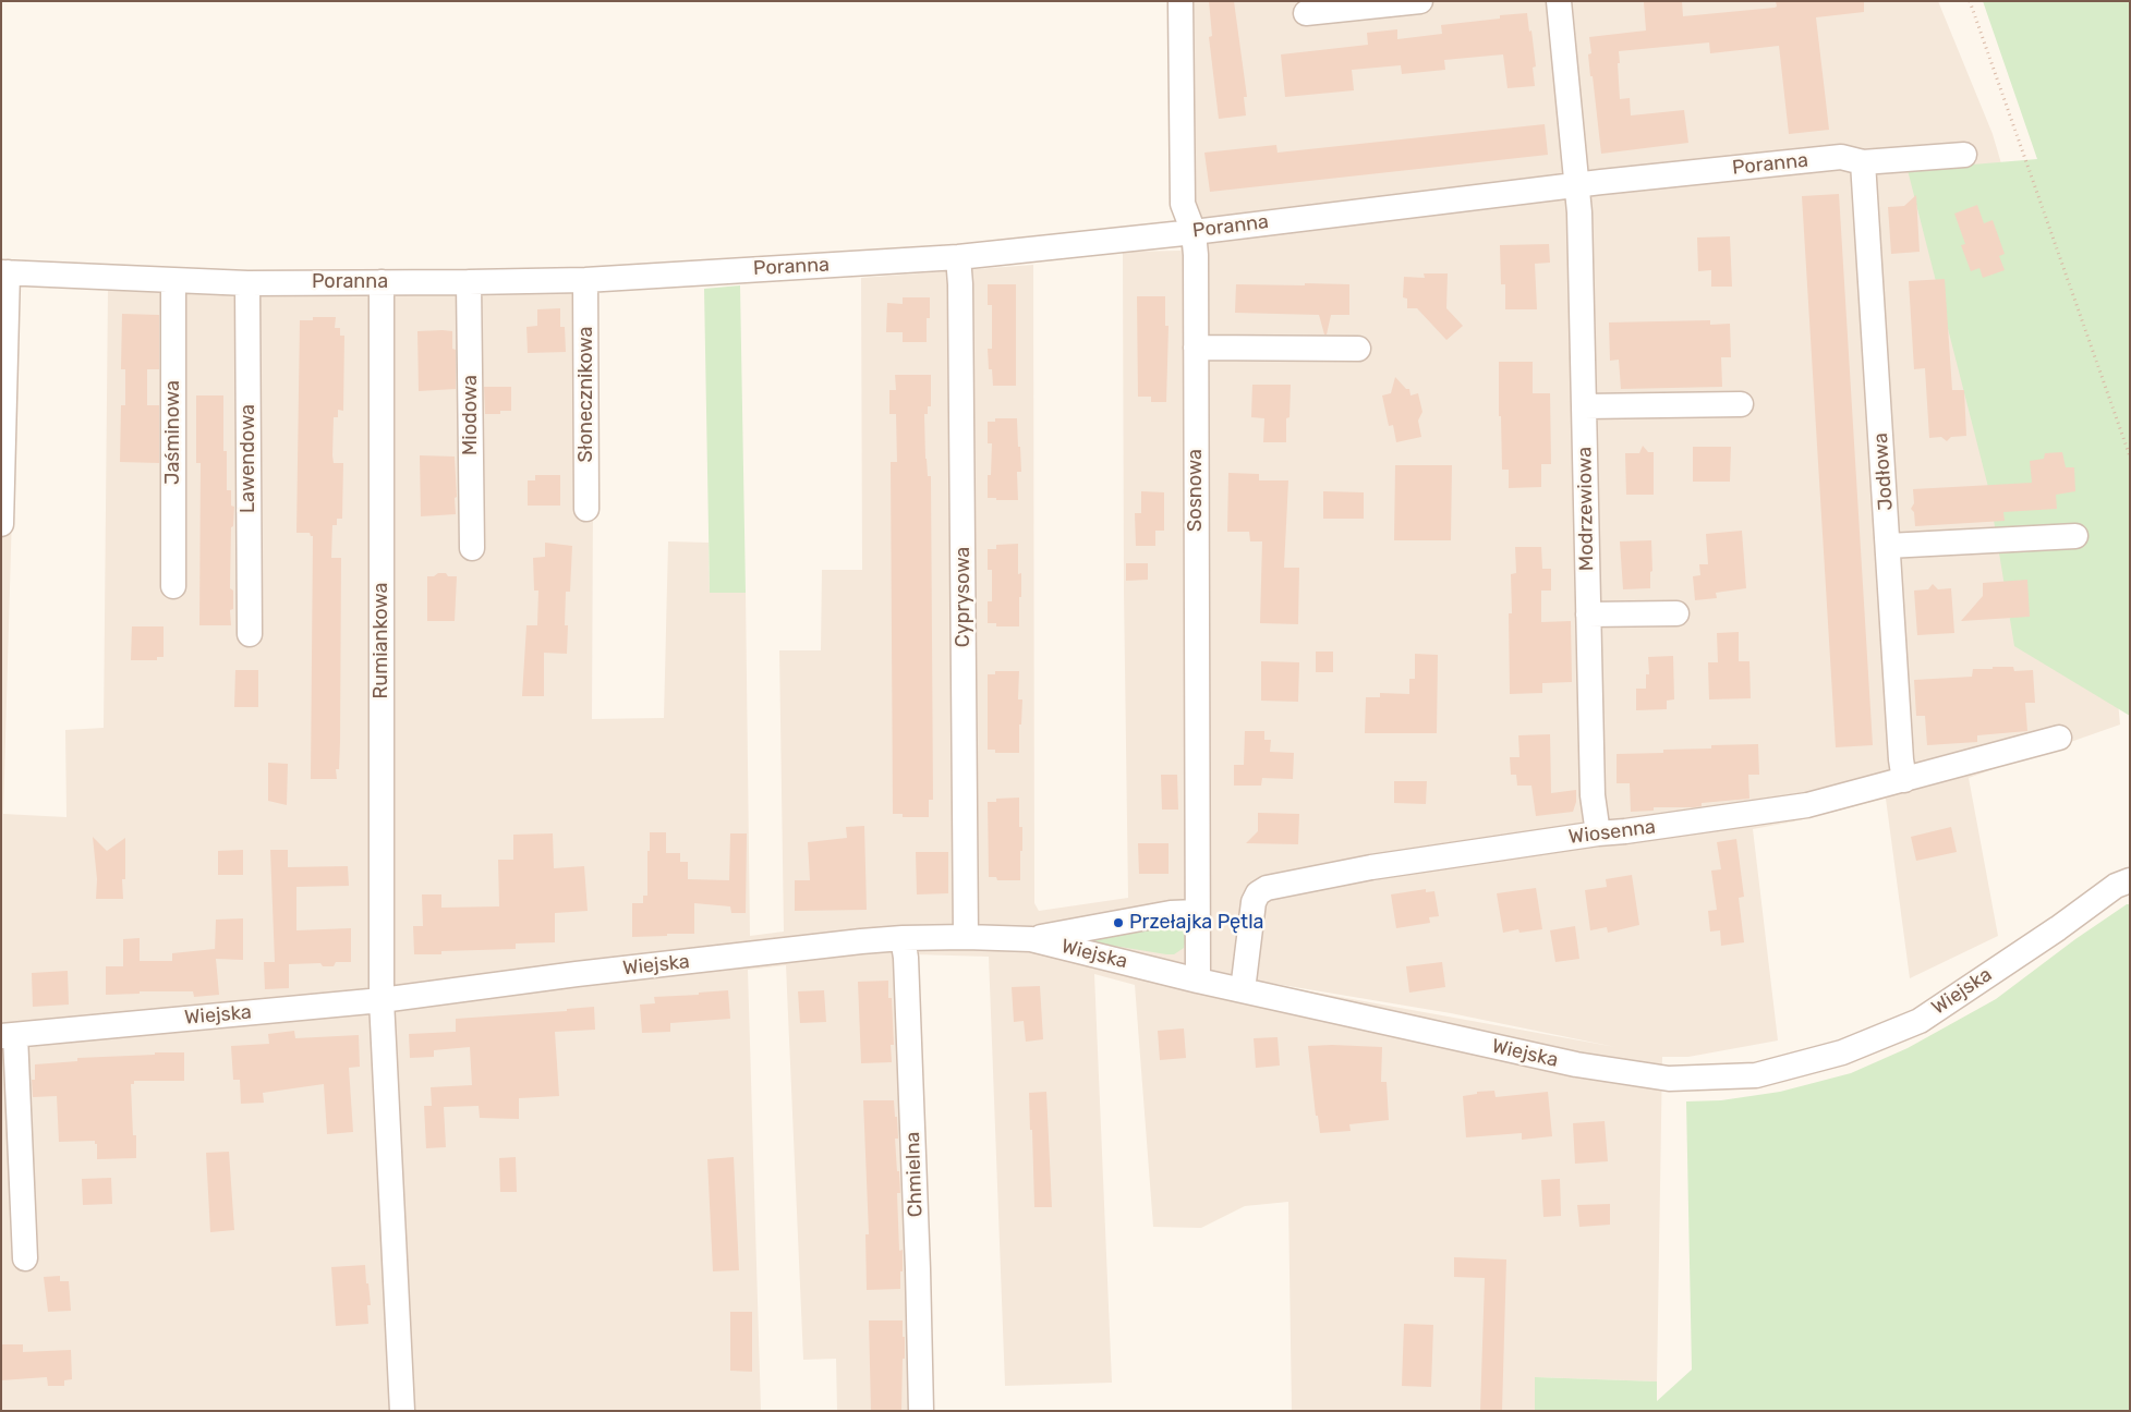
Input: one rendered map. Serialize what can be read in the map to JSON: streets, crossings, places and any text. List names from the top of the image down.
{
  "streets": {
    "street": [
      "Poranna",
      "Słonecznikowa",
      "Miodowa",
      "Jaśminowa",
      "Lawendowa",
      "Jodłowa",
      "Sosnowa",
      "Modrzewiowa",
      "Cyprysowa",
      "Rumiankowa",
      "Wiosenna",
      "Wiejska",
      "Chmielna"
    ]
  },
  "crossings": [
    ["Poranna", "Słonecznikowa"],
    ["Poranna", "Miodowa"],
    ["Poranna", "Jaśminowa"],
    ["Poranna", "Lawendowa"],
    ["Poranna", "Jodłowa"],
    ["Poranna", "Sosnowa"],
    ["Poranna", "Modrzewiowa"],
    ["Poranna", "Cyprysowa"],
    ["Poranna", "Rumiankowa"],
    ["Jodłowa", "Wiosenna"],
    ["Sosnowa", "Wiejska"],
    ["Modrzewiowa", "Wiosenna"],
    ["Cyprysowa", "Wiejska"],
    ["Rumiankowa", "Wiejska"],
    ["Wiosenna", "Wiejska"],
    ["Wiejska", "Chmielna"]
  ],
  "places": ["Przełajka Pętla"]
}
